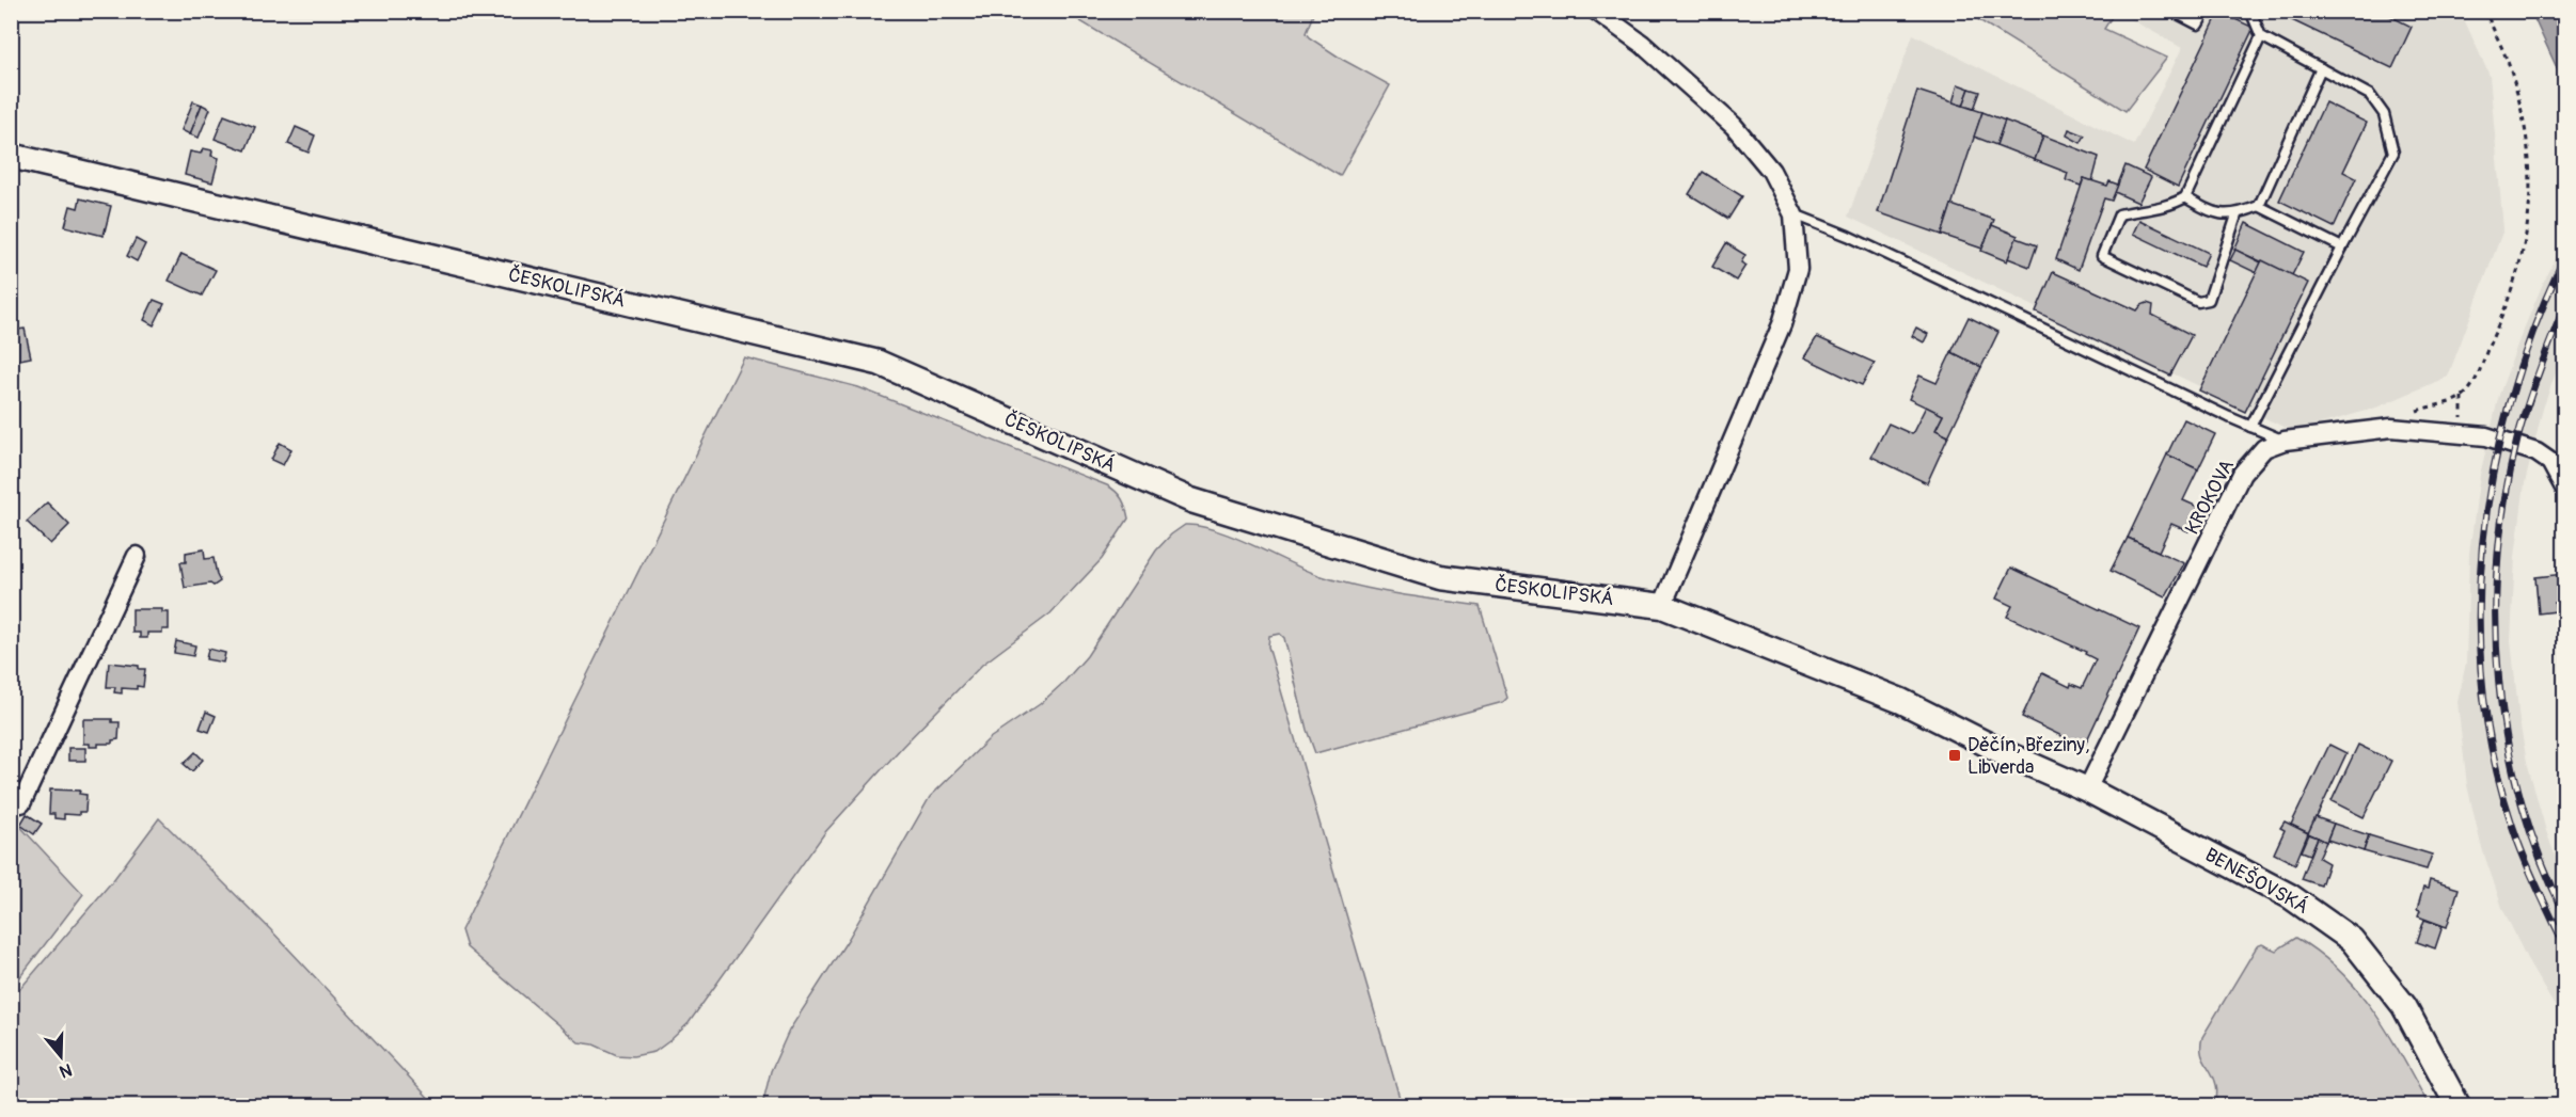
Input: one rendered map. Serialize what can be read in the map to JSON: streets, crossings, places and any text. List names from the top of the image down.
{
  "streets": {
    "main road": ["ČESKOLIPSKÁ", "BENEŠOVSKÁ"],
    "street": ["KROKOVA"]
  },
  "crossings": [
    ["ČESKOLIPSKÁ", "KROKOVA"],
    ["ČESKOLIPSKÁ", "BENEŠOVSKÁ"],
    ["KROKOVA", "BENEŠOVSKÁ"]
  ],
  "places": {
    "transit": ["Děčín, Březiny, Libverda"]
  },
  "north": "bottom"
}
